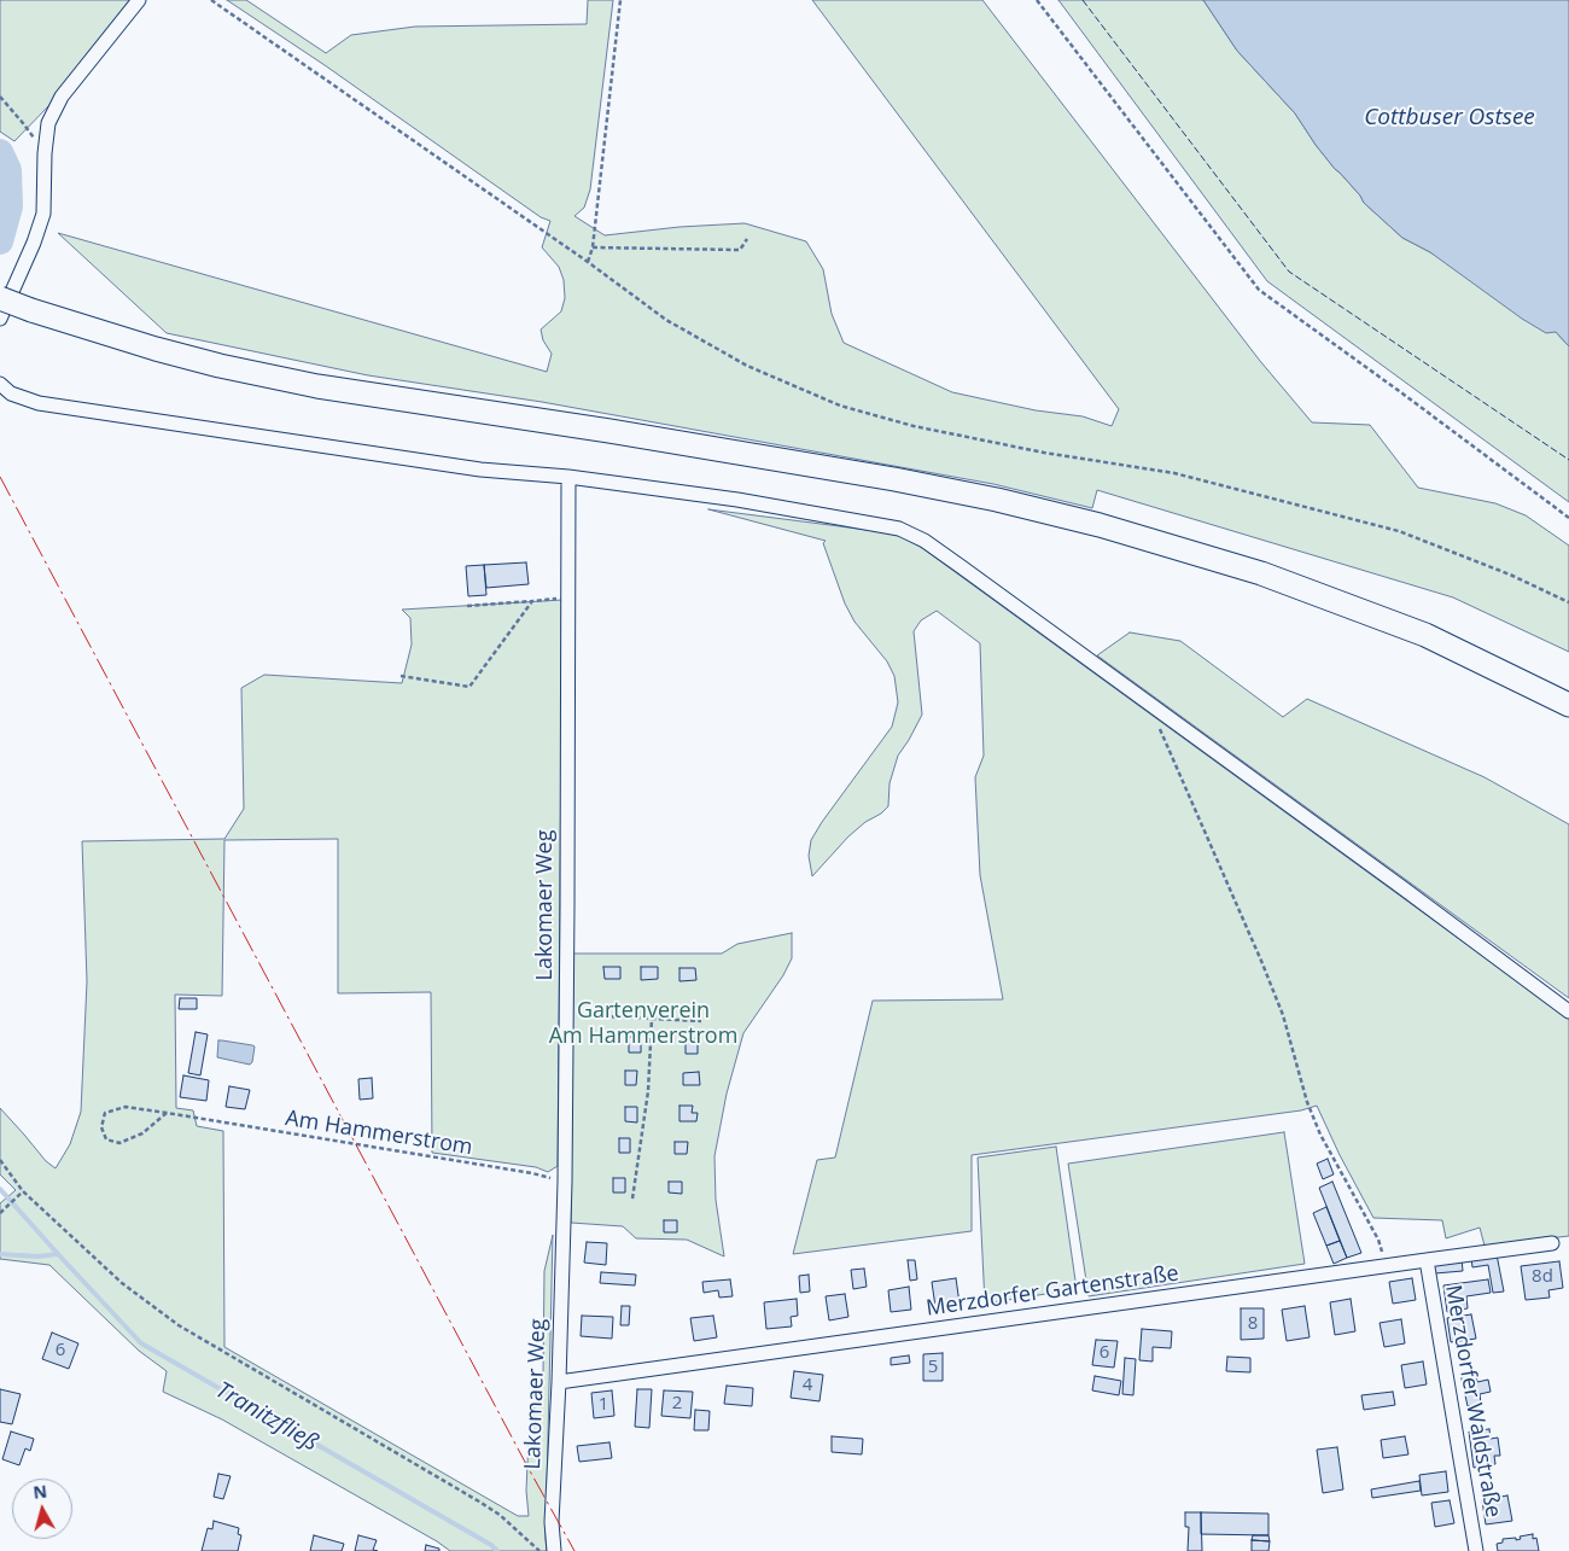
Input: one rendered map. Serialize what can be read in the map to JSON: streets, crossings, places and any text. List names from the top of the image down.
{
  "streets": {
    "street": ["Lakomaer Weg", "Merzdorfer Gartenstraße", "Merzdorfer Waldstraße"],
    "path": ["Am Hammerstrom"]
  },
  "crossings": [
    ["Lakomaer Weg", "Am Hammerstrom"],
    ["Lakomaer Weg", "Merzdorfer Gartenstraße"],
    ["Merzdorfer Gartenstraße", "Merzdorfer Waldstraße"]
  ],
  "water": ["Cottbuser Ostsee", "Tranitzfließ"],
  "parks": ["Gartenverein Am Hammerstrom"],
  "house_numbers": [
    "8d",
    "8",
    "6",
    "6",
    "5",
    "4",
    "2",
    "1"
  ],
  "north": "top"
}
